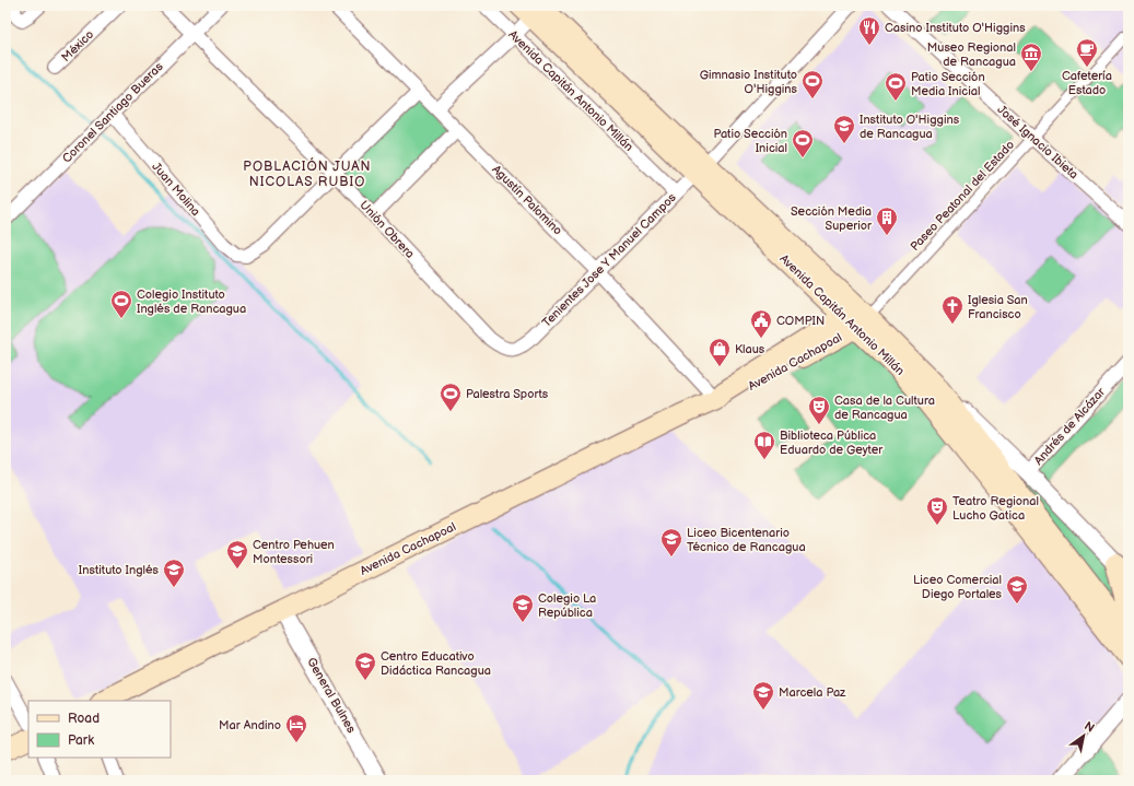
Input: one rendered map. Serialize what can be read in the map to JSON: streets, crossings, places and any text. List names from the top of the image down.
{
  "streets": {
    "main road": ["Avenida Capitán Antonio Millán", "Avenida Cachapoal"],
    "street": [
      "México",
      "Coronel Santiago Bueras",
      "José Ignacio Ibieta",
      "Juan Molina",
      "Paseo Peatonal del Estado",
      "Agustín Palomino",
      "Unión Obrera",
      "Tenientes Jose Y Manuel Campos",
      "Andrés de Alcázar",
      "General Bulnes"
    ]
  },
  "crossings": [
    ["Avenida Capitán Antonio Millán", "Paseo Peatonal del Estado"],
    ["Avenida Capitán Antonio Millán", "Tenientes Jose Y Manuel Campos"],
    ["Avenida Capitán Antonio Millán", "Avenida Cachapoal"],
    ["Avenida Capitán Antonio Millán", "Andrés de Alcázar"],
    ["Coronel Santiago Bueras", "Juan Molina"],
    ["Coronel Santiago Bueras", "Unión Obrera"],
    ["José Ignacio Ibieta", "Paseo Peatonal del Estado"],
    ["Juan Molina", "Unión Obrera"],
    ["Paseo Peatonal del Estado", "Avenida Cachapoal"],
    ["Agustín Palomino", "Tenientes Jose Y Manuel Campos"],
    ["Agustín Palomino", "Avenida Cachapoal"],
    ["Unión Obrera", "Tenientes Jose Y Manuel Campos"],
    ["Avenida Cachapoal", "General Bulnes"]
  ],
  "districts": ["POBLACIÓN JUAN NICOLAS RUBIO"],
  "places": {
    "restaurant": ["Casino Instituto O'Higgins"],
    "cafe": ["Cafetería Estado"],
    "museum": ["Museo Regional de Rancagua"],
    "sports": [
      "Gimnasio Instituto O'Higgins",
      "Patio Sección Media Inicial",
      "Patio Sección Inicial",
      "Colegio Instituto Inglés de Rancagua",
      "Palestra Sports"
    ],
    "school or university": [
      "Instituto O'Higgins de Rancagua",
      "Liceo Bicentenario Técnico de Rancagua",
      "Centro Pehuen Montessori",
      "Instituto Inglés",
      "Liceo Comercial Diego Portales",
      "Colegio La República",
      "Centro Educativo Didáctica Rancagua",
      "Marcela Paz"
    ],
    "building": ["Sección Media Superior"],
    "church": ["Iglesia San Francisco"],
    "public building": ["COMPIN"],
    "shop": ["Klaus"],
    "theatre": ["Casa de la Cultura de Rancagua", "Teatro Regional Lucho Gatica"],
    "library": ["Biblioteca Pública Eduardo de Geyter"],
    "hotel": ["Mar Andino"]
  },
  "legend": ["Road", "Park"],
  "north": "top right"
}
